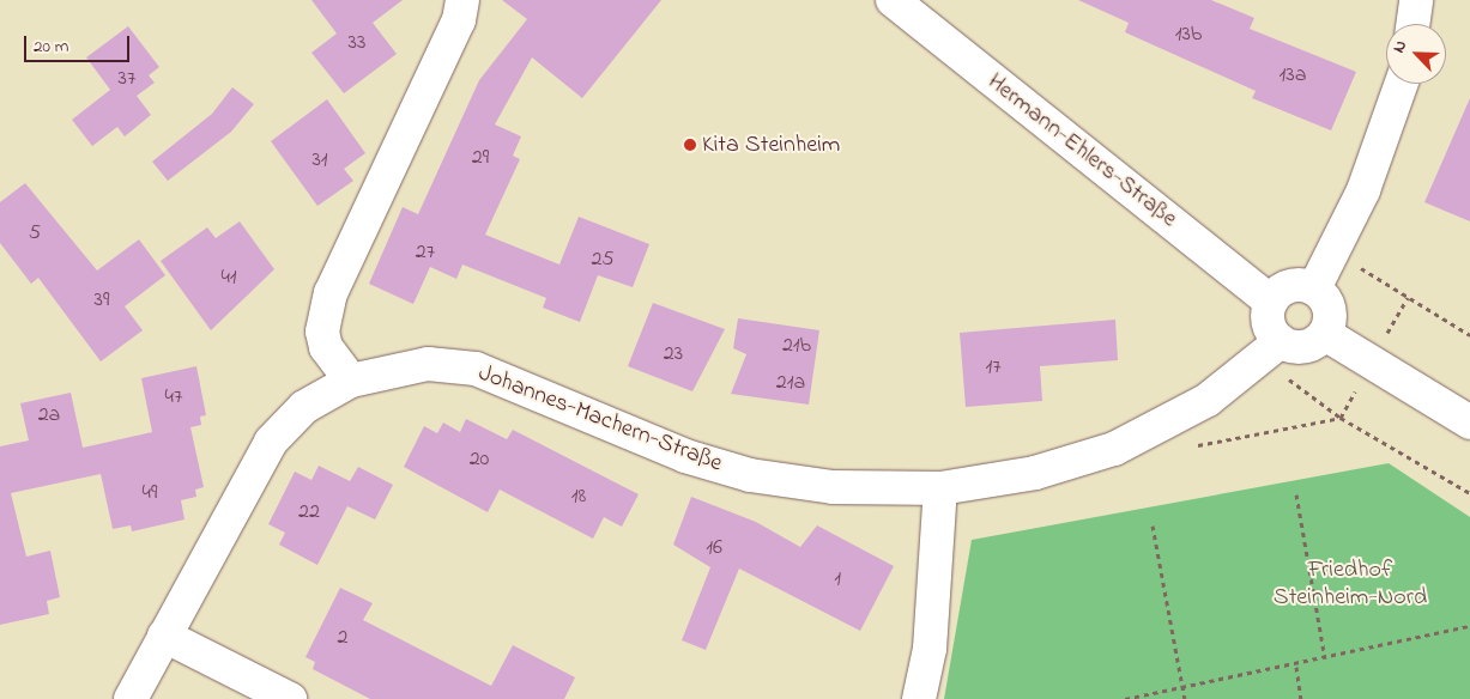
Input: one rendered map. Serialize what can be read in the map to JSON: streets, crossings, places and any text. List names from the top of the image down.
{
  "streets": {
    "street": ["Hermann-Ehlers-Straße", "Johannes-Machern-Straße"]
  },
  "crossings": [
    ["Hermann-Ehlers-Straße", "Johannes-Machern-Straße"]
  ],
  "parks": ["Friedhof Steinheim-Nord"],
  "places": ["Kita Steinheim"],
  "house_numbers": [
    "13b",
    "33",
    "13a",
    "37",
    "29",
    "31",
    "5",
    "27",
    "25",
    "41",
    "39",
    "21b",
    "23",
    "17",
    "21a",
    "47",
    "2a",
    "20",
    "49",
    "18",
    "22",
    "16",
    "1",
    "2"
  ],
  "scale_bar": "20 m",
  "north": "top left"
}
